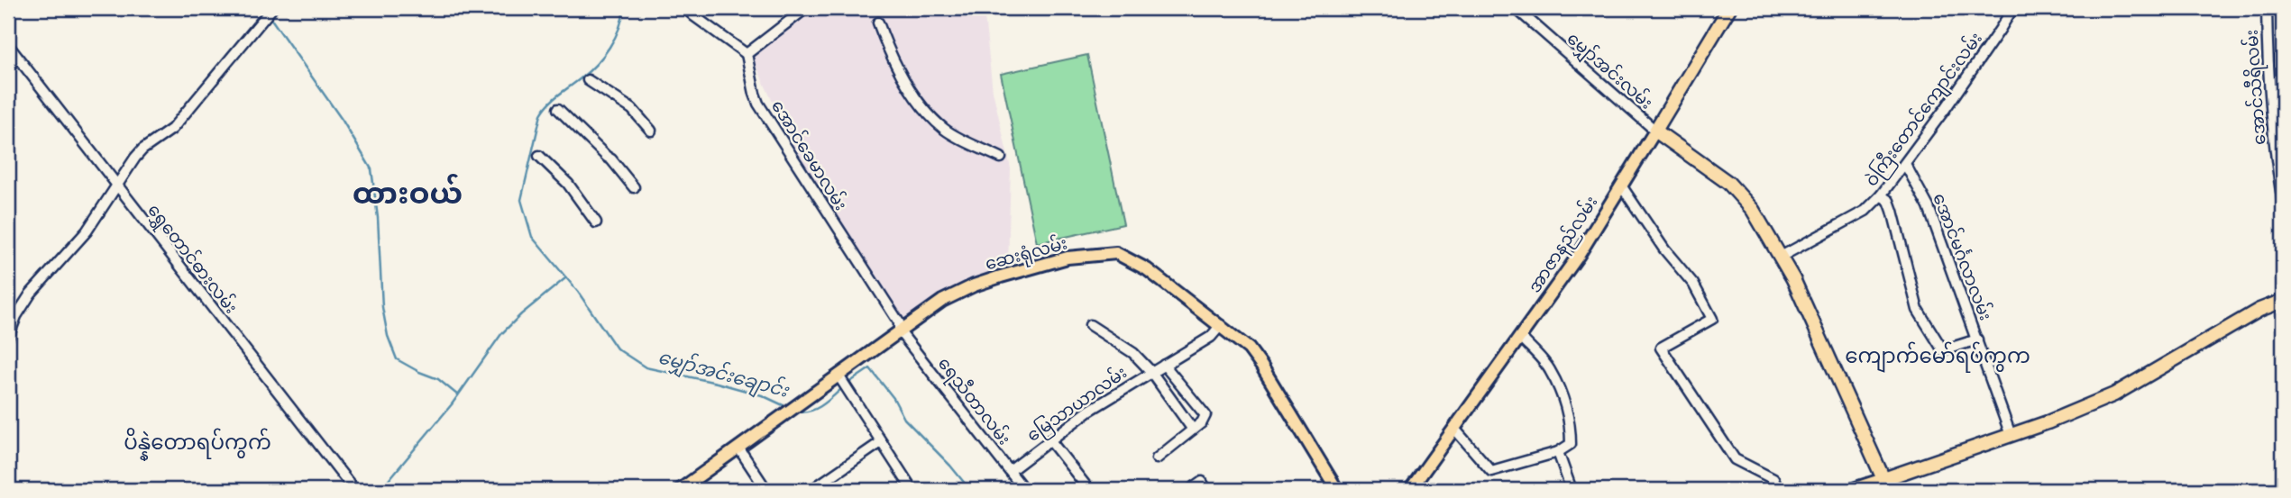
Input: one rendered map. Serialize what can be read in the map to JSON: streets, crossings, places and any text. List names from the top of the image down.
{
  "streets": {
    "highway": ["အာဇာနည်လမ်း"],
    "main road": ["ဆေးရုံလမ်း"],
    "street": [
      "မျှော်အင်းလမ်း",
      "အောင်သီရိလမ်း",
      "ဝဲကြီးတောင်ကျောင်းလမ်း",
      "အောင်ခေမာလမ်း",
      "အောင်မင်္ဂလာလမ်း",
      "ရွှေတောင်ဓားလမ်း",
      "ရေသီတာလမ်း",
      "မြေသာယာလမ်း"
    ]
  },
  "crossings": [
    ["မျှော်အင်းလမ်း", "အာဇာနည်လမ်း"],
    ["ဝဲကြီးတောင်ကျောင်းလမ်း", "အောင်မင်္ဂလာလမ်း"],
    ["အောင်ခေမာလမ်း", "ဆေးရုံလမ်း"],
    ["အောင်ခေမာလမ်း", "ရေသီတာလမ်း"],
    ["ဆေးရုံလမ်း", "ရေသီတာလမ်း"],
    ["ဆေးရုံလမ်း", "မြေသာယာလမ်း"],
    ["ရေသီတာလမ်း", "မြေသာယာလမ်း"]
  ],
  "districts": ["ထားဝယ်", "ကျောက်မော်ရပ်ကွက", "ပိန္နဲတောရပ်ကွက်"],
  "water": ["မျှော်အင်းချောင်း"]
}
